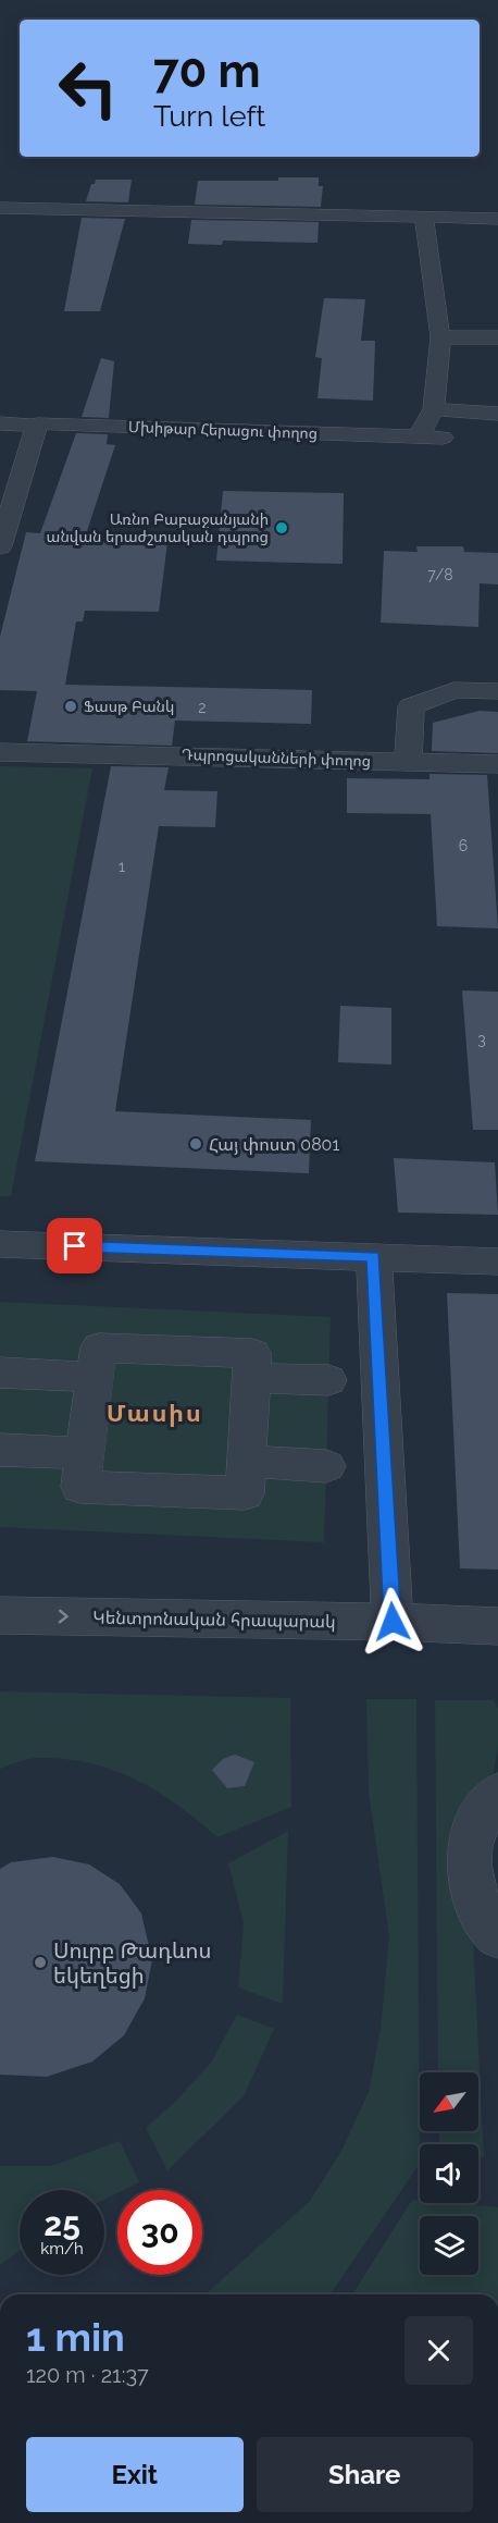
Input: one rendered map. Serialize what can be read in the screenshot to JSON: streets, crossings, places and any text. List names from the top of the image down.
{
  "streets": {
    "street": ["Մխիթար Հերացու փողոց", "Դպրոցականների փողոց", "Կենտրոնական հրապարակ"]
  },
  "districts": ["Մասիս"],
  "places": [
    "Առնո Բաբաջանյանի անվան երաժշտական դպրոց",
    "Ֆասթ Բանկ",
    "Հայ փոստ 0801",
    "Սուրբ Թադևոս եկեղեցի"
  ],
  "house_numbers": [
    "7/8",
    "2",
    "6",
    "1",
    "3"
  ],
  "north": "bottom left",
  "page": {
    "turn": ["70 m", "Turn left"],
    "speed": "25 km/h",
    "limit": "30",
    "heading": ["1 min", "120 m · 21:37"],
    "buttons": ["Exit", "Share"]
  }
}
